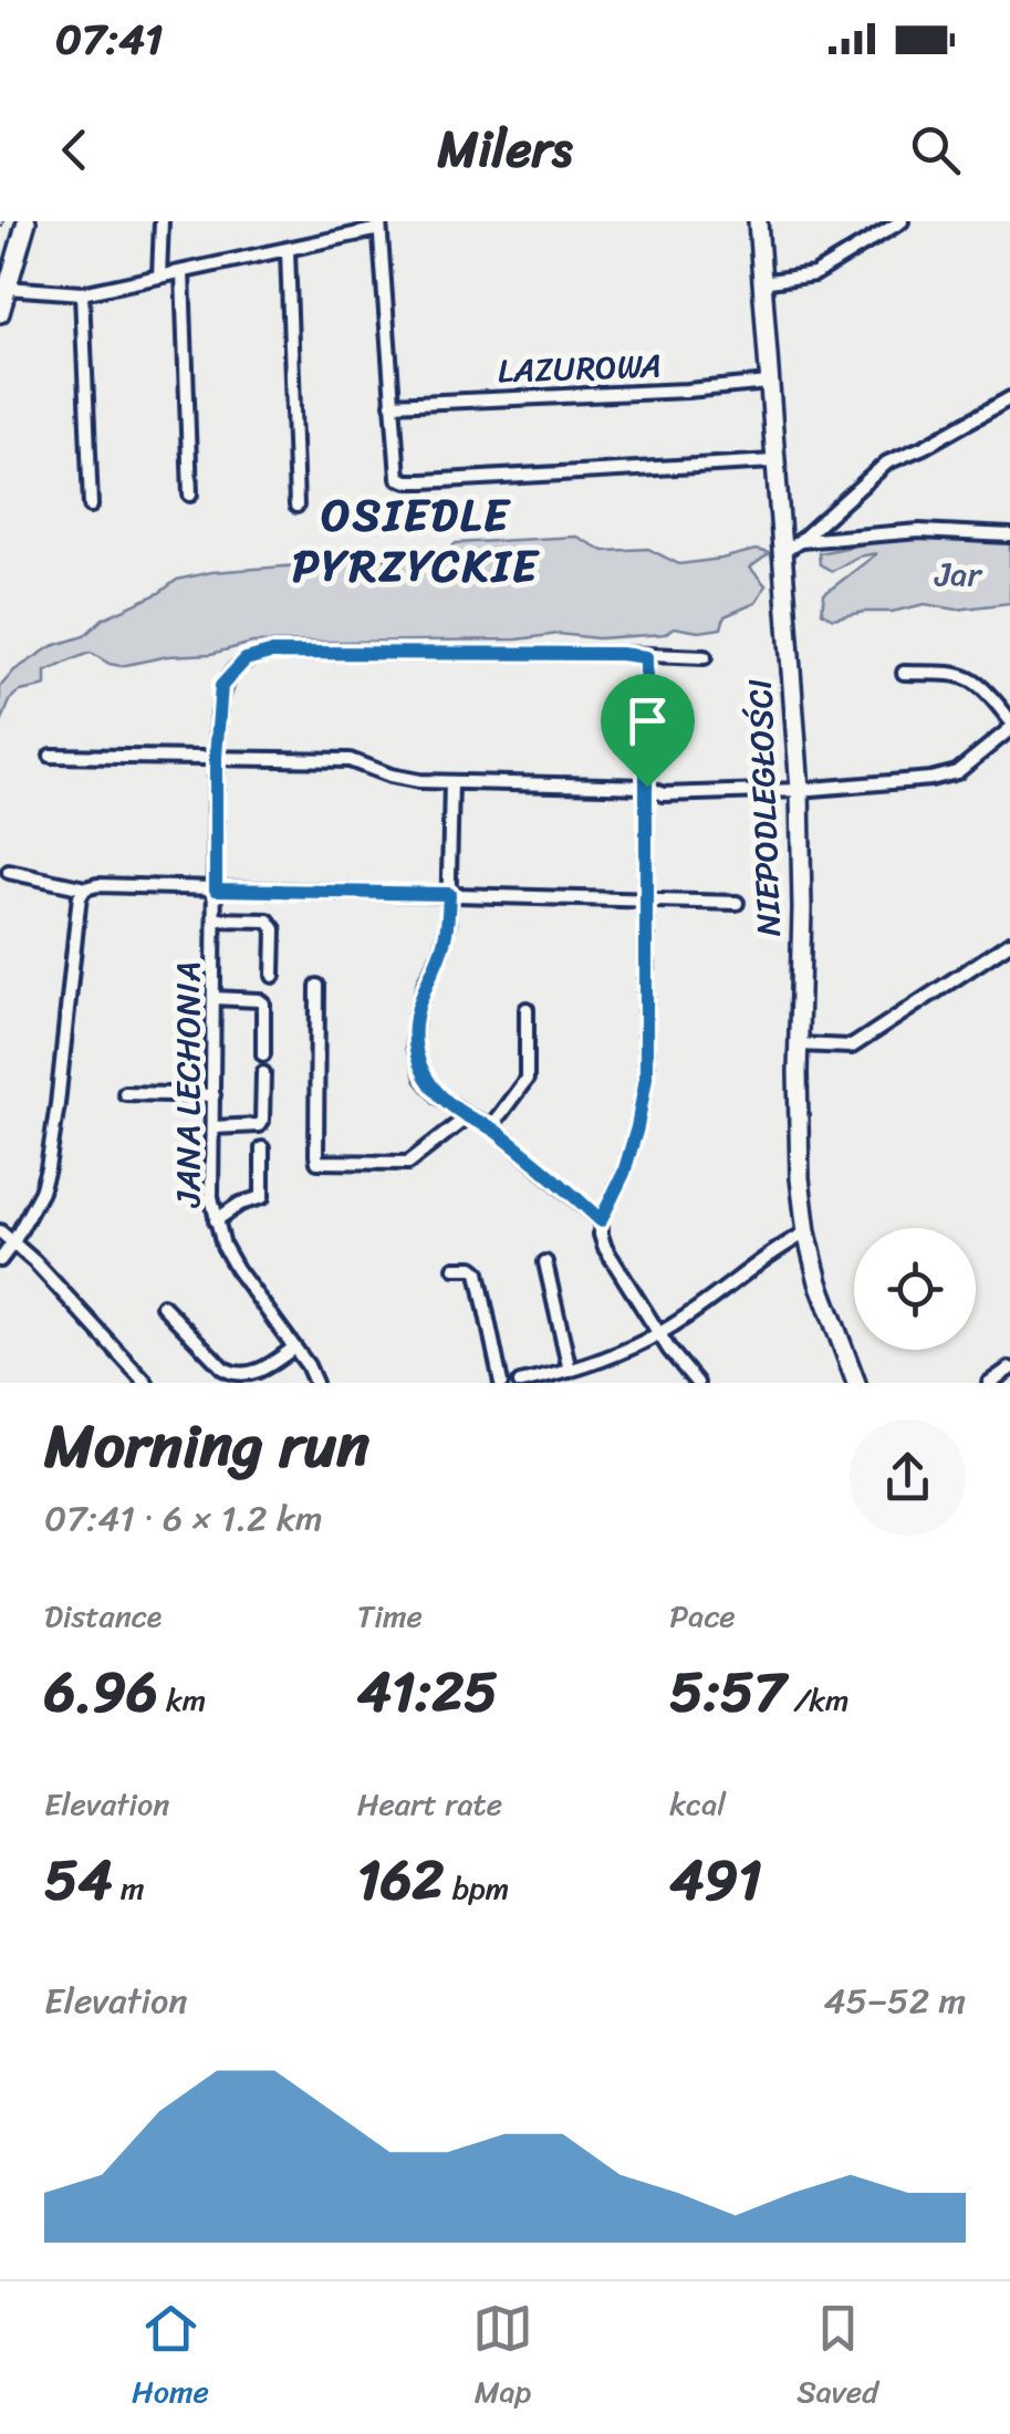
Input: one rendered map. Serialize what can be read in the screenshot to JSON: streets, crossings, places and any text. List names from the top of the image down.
{
  "streets": {
    "street": ["LAZUROWA", "NIEPODLEGŁOŚCI", "JANA LECHONIA"]
  },
  "crossings": [
    ["LAZUROWA", "NIEPODLEGŁOŚCI"]
  ],
  "districts": ["OSIEDLE PYRZYCKIE"],
  "parks": ["Jar"],
  "page": {
    "status": "07:41",
    "header": "Milers",
    "heading": ["Morning run", "07:41 · 6 × 1.2 km"],
    "stats": [
      ["Distance", "6.96 km"],
      ["Time", "41:25"],
      ["Pace", "5:57 /km"],
      ["Elevation", "54 m"],
      ["Heart rate", "162 bpm"],
      ["kcal", "491"]
    ],
    "chart": ["Elevation", "45–52 m"],
    "tabs": ["Home", "Map", "Saved"]
  }
}
